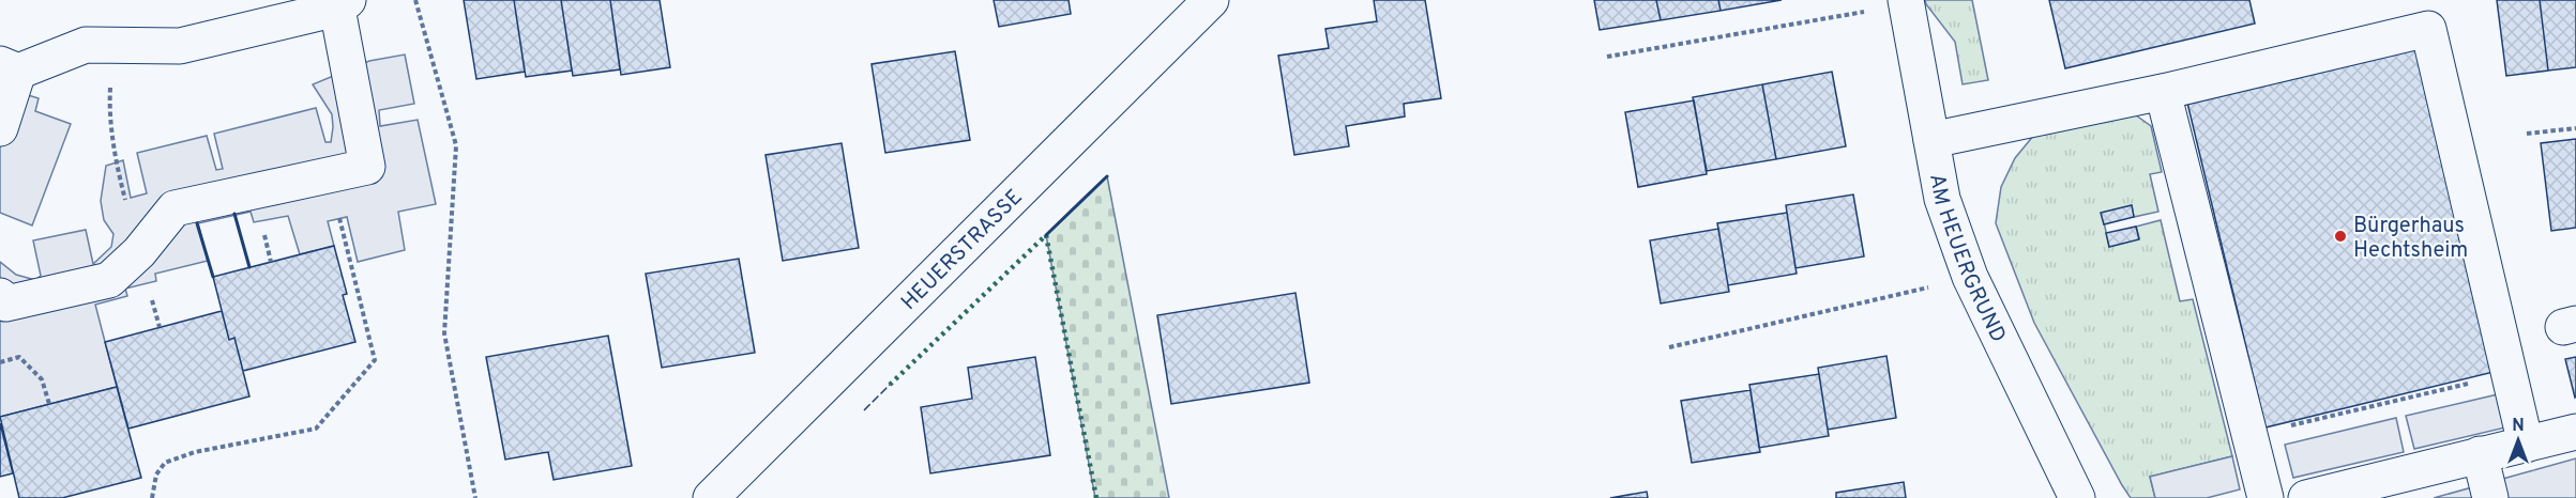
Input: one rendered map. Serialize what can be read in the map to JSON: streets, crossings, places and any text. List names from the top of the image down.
{
  "streets": {
    "street": ["HEUERSTRASSE", "AM HEUERGRUND"]
  },
  "places": ["Bürgerhaus Hechtsheim"],
  "north": "top"
}
